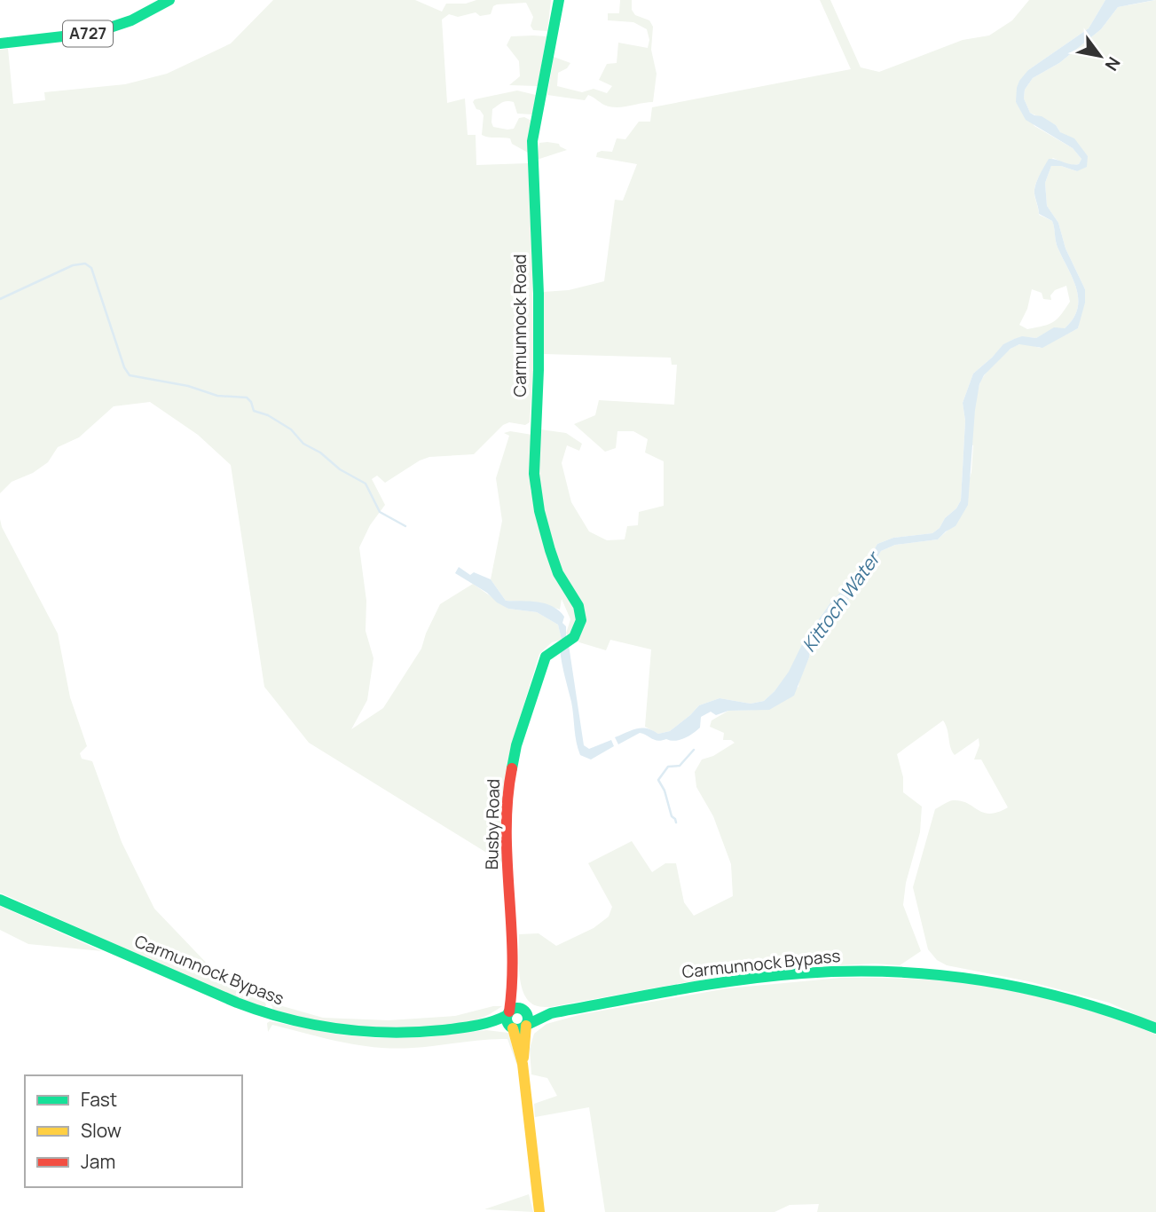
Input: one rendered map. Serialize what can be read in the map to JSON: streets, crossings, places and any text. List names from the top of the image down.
{
  "streets": {
    "main road": [
      "A727",
      "Carmunnock Road",
      "Busby Road",
      "Carmunnock Bypass"
    ]
  },
  "crossings": [
    ["Carmunnock Road", "Busby Road"],
    ["Busby Road", "Carmunnock Bypass"]
  ],
  "water": ["Kittoch Water"],
  "legend": ["Fast", "Slow", "Jam"],
  "north": "bottom right"
}
